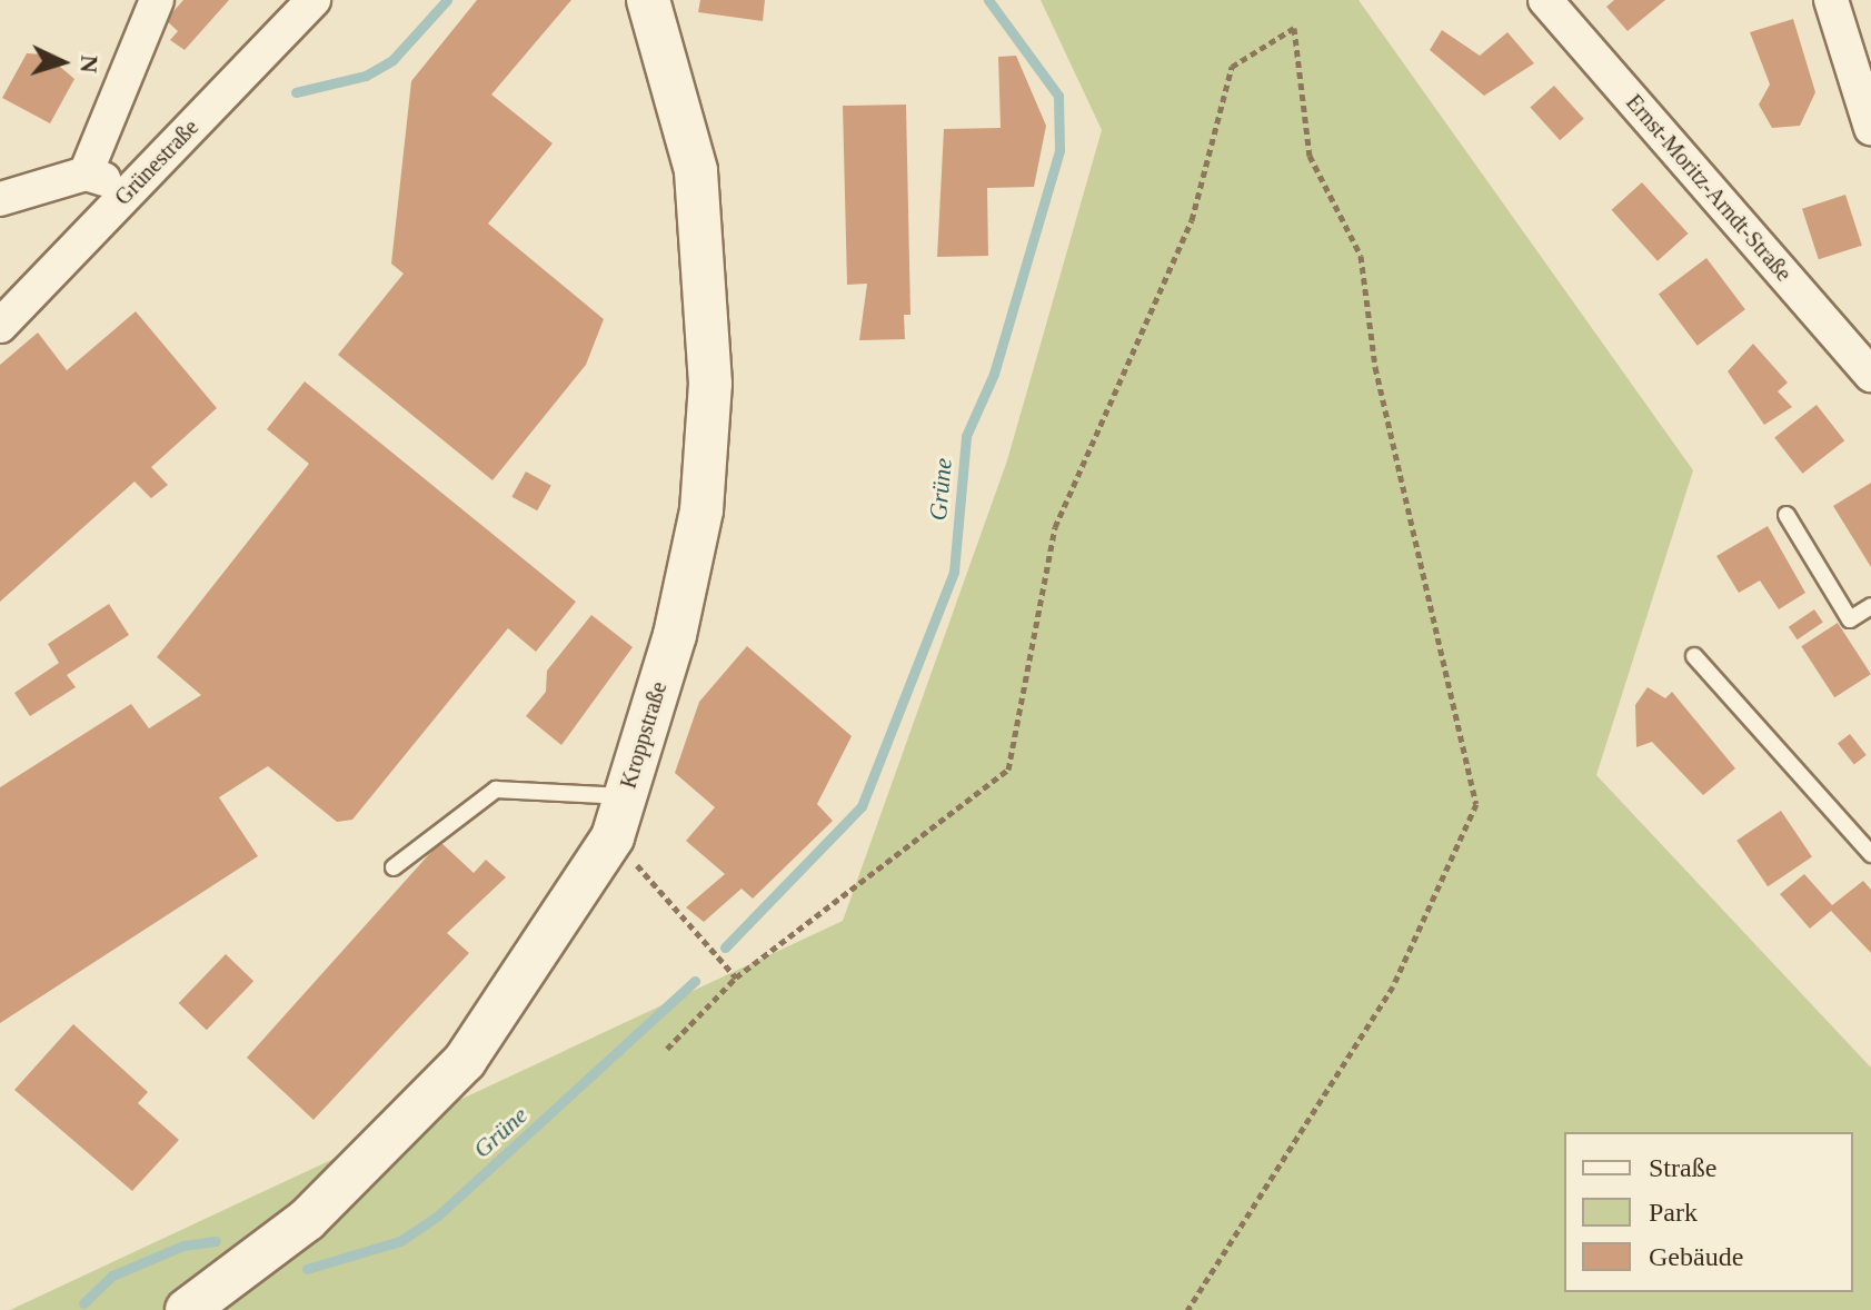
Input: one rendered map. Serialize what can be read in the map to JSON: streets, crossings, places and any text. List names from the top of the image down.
{
  "streets": {
    "street": ["Grünestraße", "Ernst-Moritz-Arndt-Straße", "Kroppstraße"]
  },
  "water": ["Grüne"],
  "legend": ["Straße", "Park", "Gebäude"],
  "north": "right"
}
